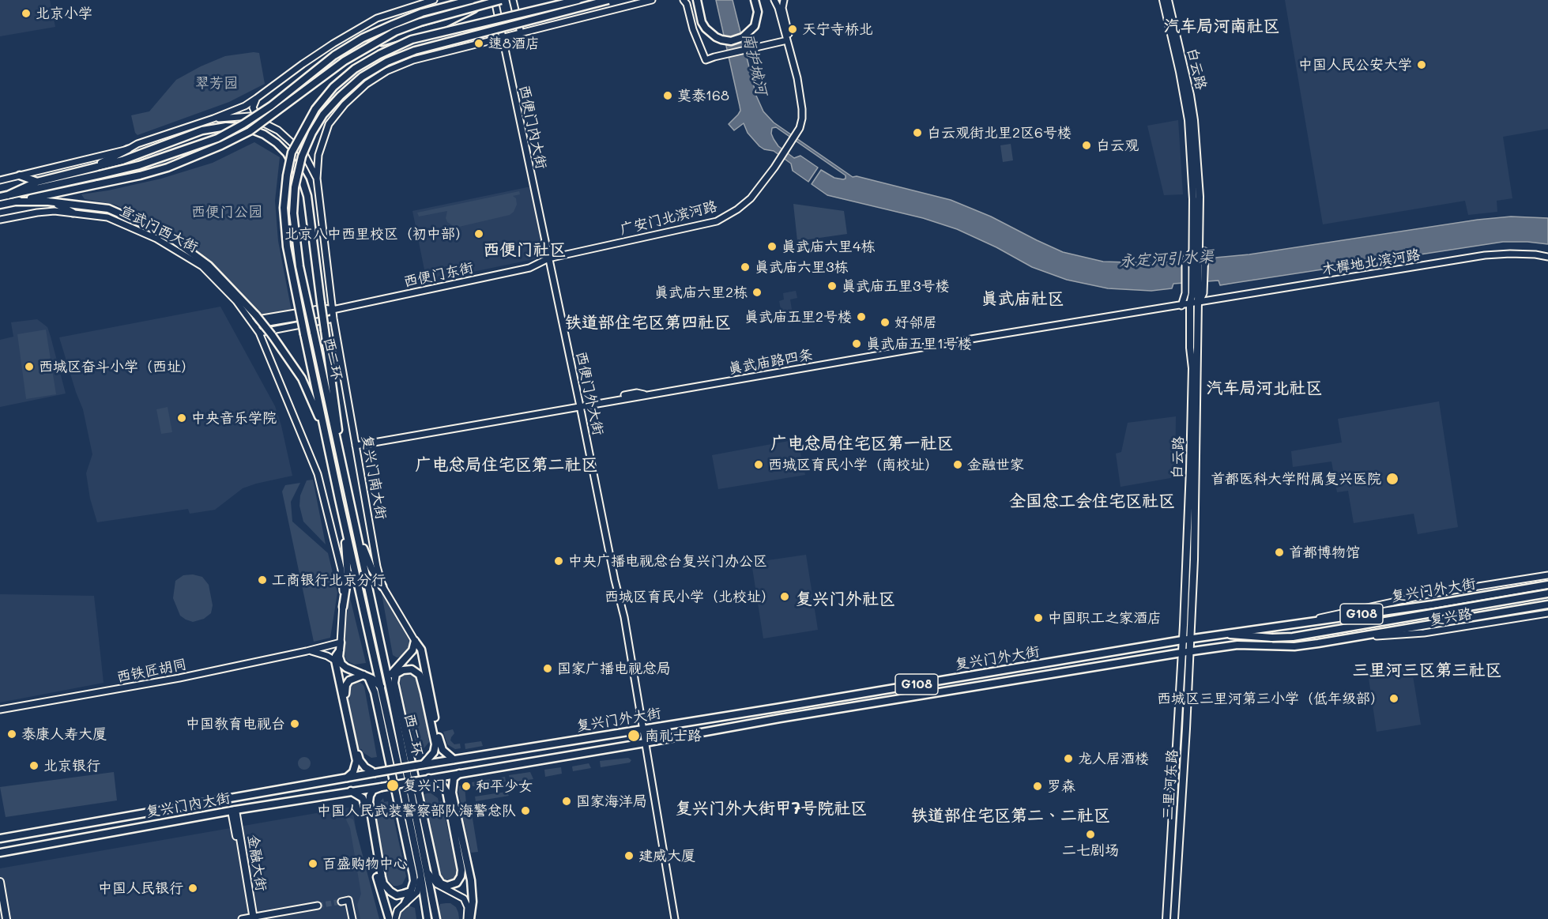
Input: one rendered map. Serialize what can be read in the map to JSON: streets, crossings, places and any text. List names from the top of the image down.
{
  "streets": {
    "main road": [
      "白云路",
      "西二环",
      "复兴门外大街",
      "G108",
      "三里河东路",
      "复兴门内大街"
    ],
    "street": [
      "西便门内大街",
      "广安门北滨河路",
      "宣武门西大街",
      "木樨地北滨河路",
      "西便门东街",
      "真武庙路四条",
      "西便门外大街",
      "复兴门南大街",
      "复兴路",
      "西铁匠胡同"
    ]
  },
  "crossings": [
    ["白云路", "木樨地北滨河路"],
    ["白云路", "真武庙路四条"],
    ["白云路", "复兴门外大街"],
    ["白云路", "三里河东路"],
    ["西便门内大街", "广安门北滨河路"],
    ["西便门内大街", "西便门东街"],
    ["西便门内大街", "西便门外大街"],
    ["广安门北滨河路", "西便门东街"],
    ["广安门北滨河路", "西便门外大街"],
    ["宣武门西大街", "西便门东街"],
    ["木樨地北滨河路", "真武庙路四条"],
    ["西便门东街", "西便门外大街"],
    ["西便门东街", "复兴门南大街"],
    ["真武庙路四条", "西便门外大街"],
    ["真武庙路四条", "复兴门南大街"],
    ["西便门外大街", "复兴门外大街"],
    ["复兴门外大街", "复兴路"],
    ["复兴门外大街", "三里河东路"],
    ["复兴门外大街", "复兴门内大街"]
  ],
  "districts": [
    "汽车局河南社区",
    "西便门社区",
    "真武庙社区",
    "铁道部住宅区第四社区",
    "汽车局河北社区",
    "广电总局住宅区第一社区",
    "广电总局住宅区第二社区",
    "全国总工会住宅区社区",
    "复兴门外社区",
    "三里河三区第三社区",
    "复兴门外大街甲7号院社区",
    "铁道部住宅区第二、二社区"
  ],
  "water": ["南护城河", "永定河引水渠"],
  "parks": ["翠芳园", "西便门公园"],
  "places": [
    "北京小学",
    "天宁寺桥北",
    "速8酒店",
    "中国人民公安大学",
    "莫泰168",
    "白云观街北里2区6号楼",
    "白云观",
    "北京八中西里校区（初中部）",
    "真武庙六里4栋",
    "真武庙六里3栋",
    "真武庙五里3号楼",
    "真武庙六里2栋",
    "真武庙五里2号楼",
    "好邻居",
    "真武庙五里1号楼",
    "西城区奋斗小学（西址）",
    "中央音乐学院",
    "西城区育民小学（南校址）",
    "金融世家",
    "首都医科大学附属复兴医院",
    "首都博物馆",
    "中央广播电视总台复兴门办公区",
    "工商银行北京分行",
    "西城区育民小学（北校址）",
    "中国职工之家酒店",
    "国家广播电视总局",
    "西城区三里河第三小学（低年级部）",
    "中国教育电视台",
    "泰康人寿大厦",
    "南礼士路",
    "龙人居酒楼",
    "北京银行",
    "复兴门",
    "和平少女",
    "罗森",
    "国家海洋局",
    "中国人民武装警察部队海警总队",
    "二七剧场",
    "建威大厦",
    "百盛购物中心",
    "中国人民银行"
  ]
}
